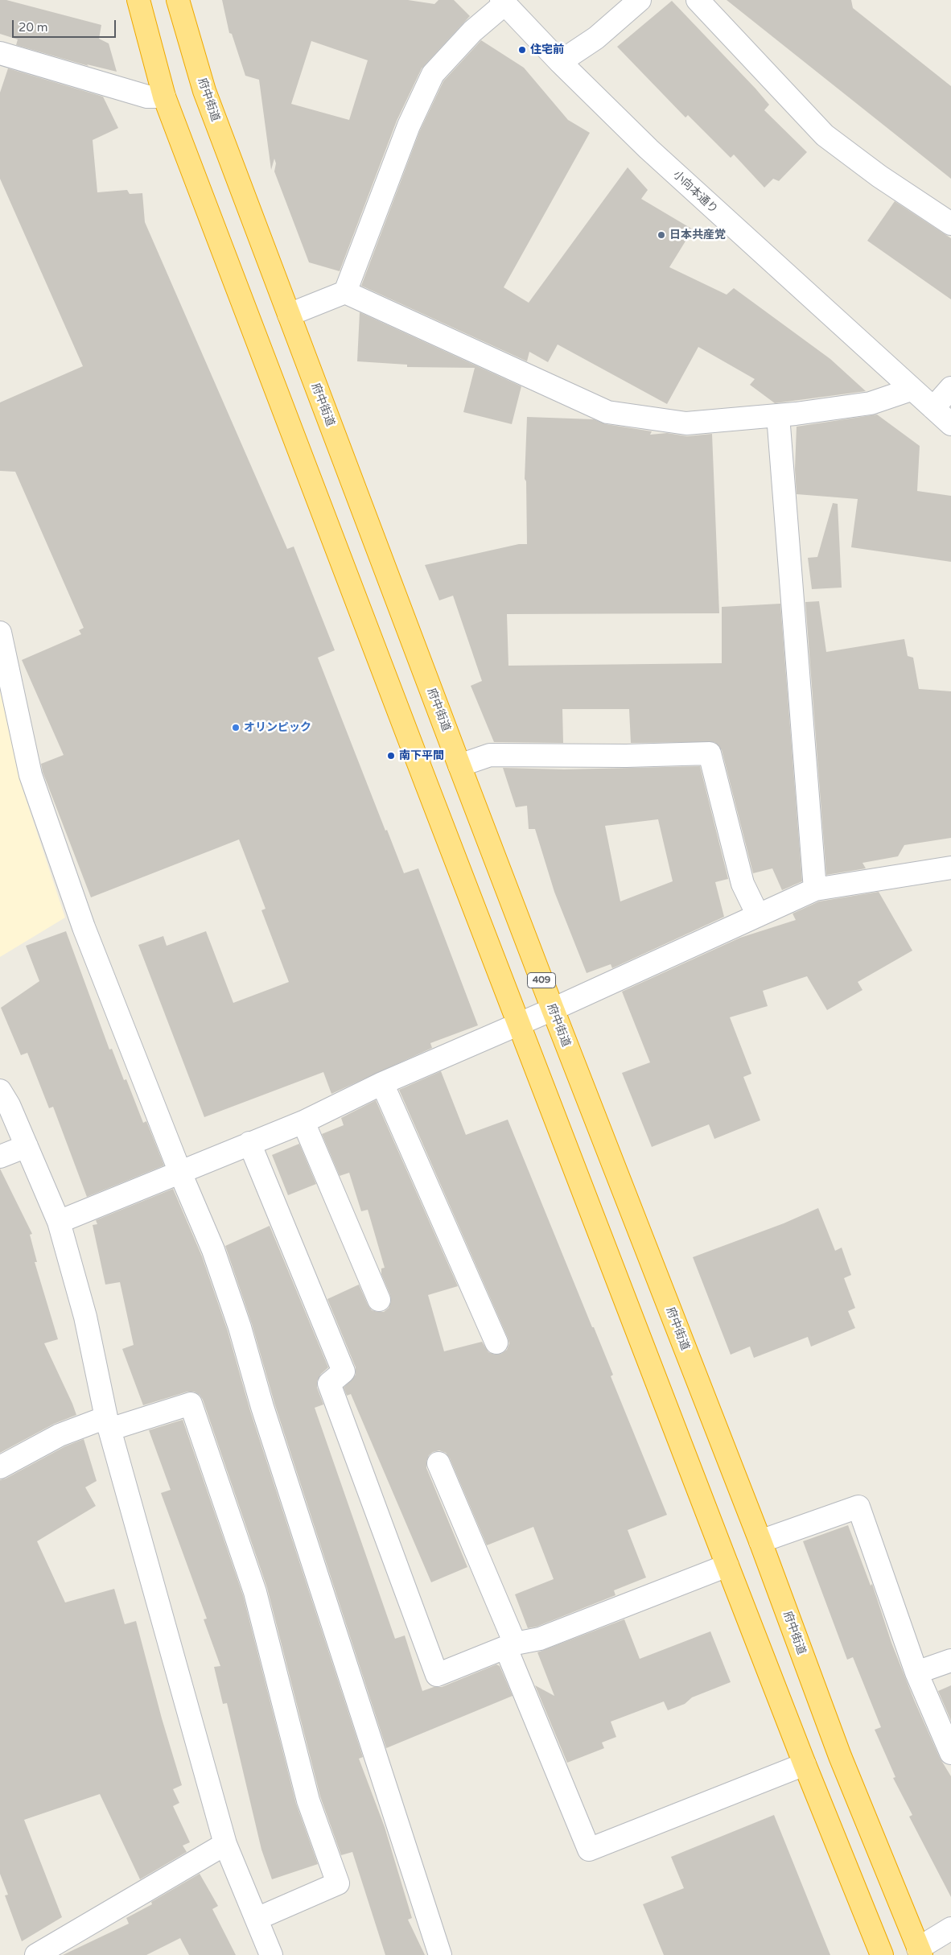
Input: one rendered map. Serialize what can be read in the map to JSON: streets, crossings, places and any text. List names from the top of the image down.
{
  "streets": {
    "highway": ["府中街道", "409"],
    "street": ["小向本通り"]
  },
  "places": [
    "住宅前",
    "日本共産党",
    "オリンピック",
    "南下平間"
  ],
  "scale_bar": "20 m"
}
